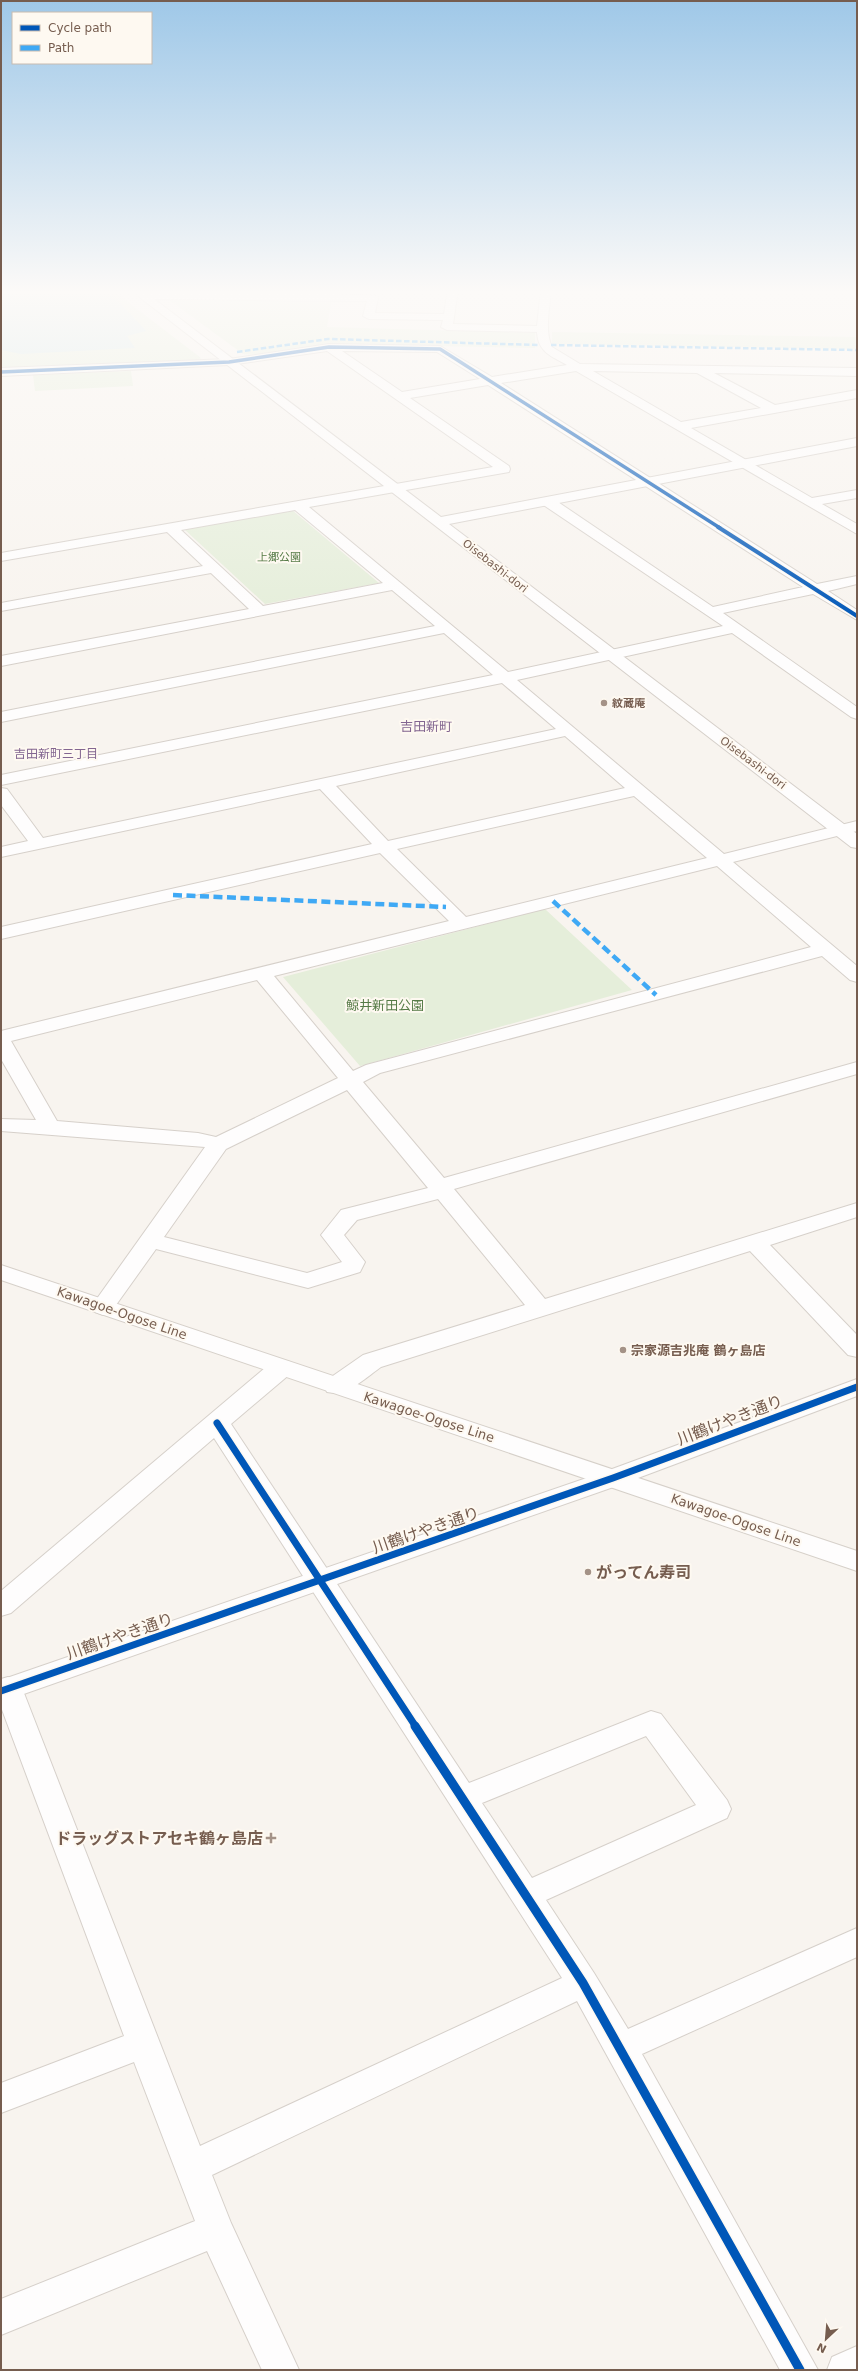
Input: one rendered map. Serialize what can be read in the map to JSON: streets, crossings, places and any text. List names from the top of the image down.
{
  "streets": {
    "street": ["Oisebashi-dori", "Kawagoe-Ogose Line", "川鶴けやき通り"]
  },
  "crossings": [
    ["Kawagoe-Ogose Line", "川鶴けやき通り"]
  ],
  "districts": ["吉田新町", "吉田新町三丁目"],
  "parks": ["上郷公園", "鯨井新田公園"],
  "places": {
    "other": ["紋蔵庵", "宗家源吉兆庵 鶴ヶ島店", "がってん寿司"],
    "health": ["ドラッグストアセキ鶴ヶ島店"]
  },
  "legend": ["Cycle path", "Path"],
  "north": "bottom left"
}
